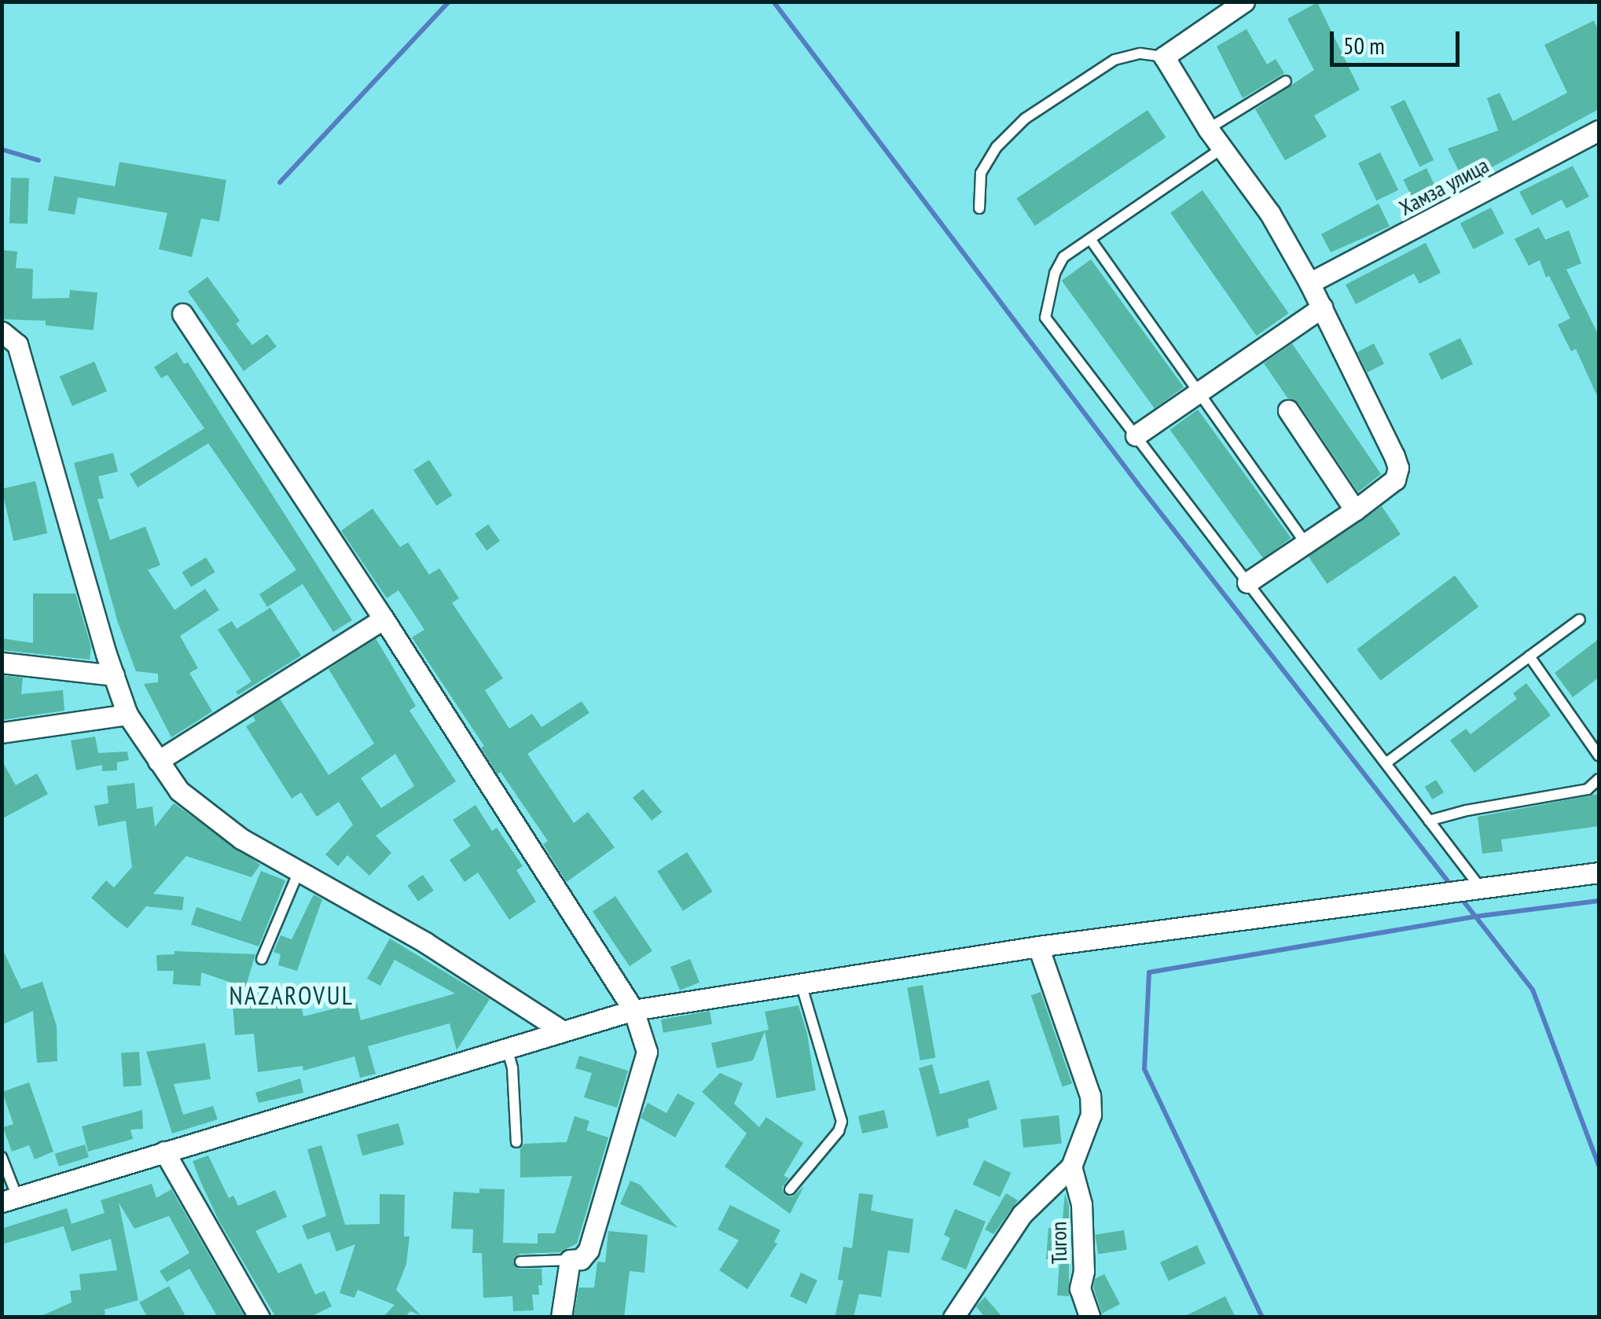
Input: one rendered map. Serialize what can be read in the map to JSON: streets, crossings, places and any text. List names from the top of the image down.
{
  "streets": {
    "street": ["Хамза улица", "Turon"]
  },
  "districts": ["NAZAROVUL"],
  "scale_bar": "50 m"
}
